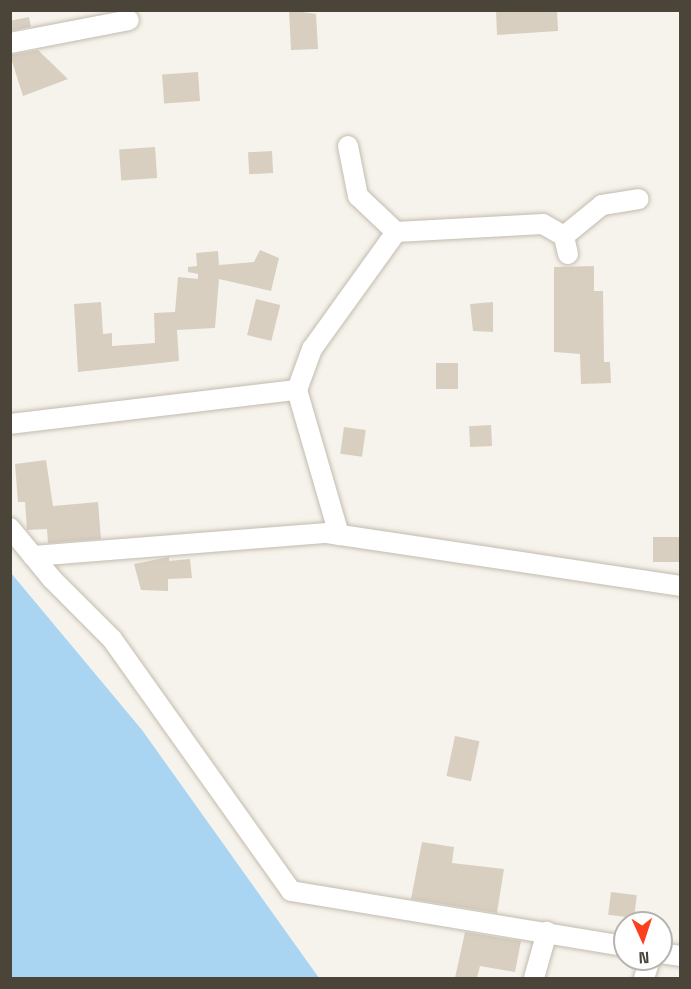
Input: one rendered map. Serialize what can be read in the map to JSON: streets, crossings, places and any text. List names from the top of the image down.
{
  "north": "bottom"
}
